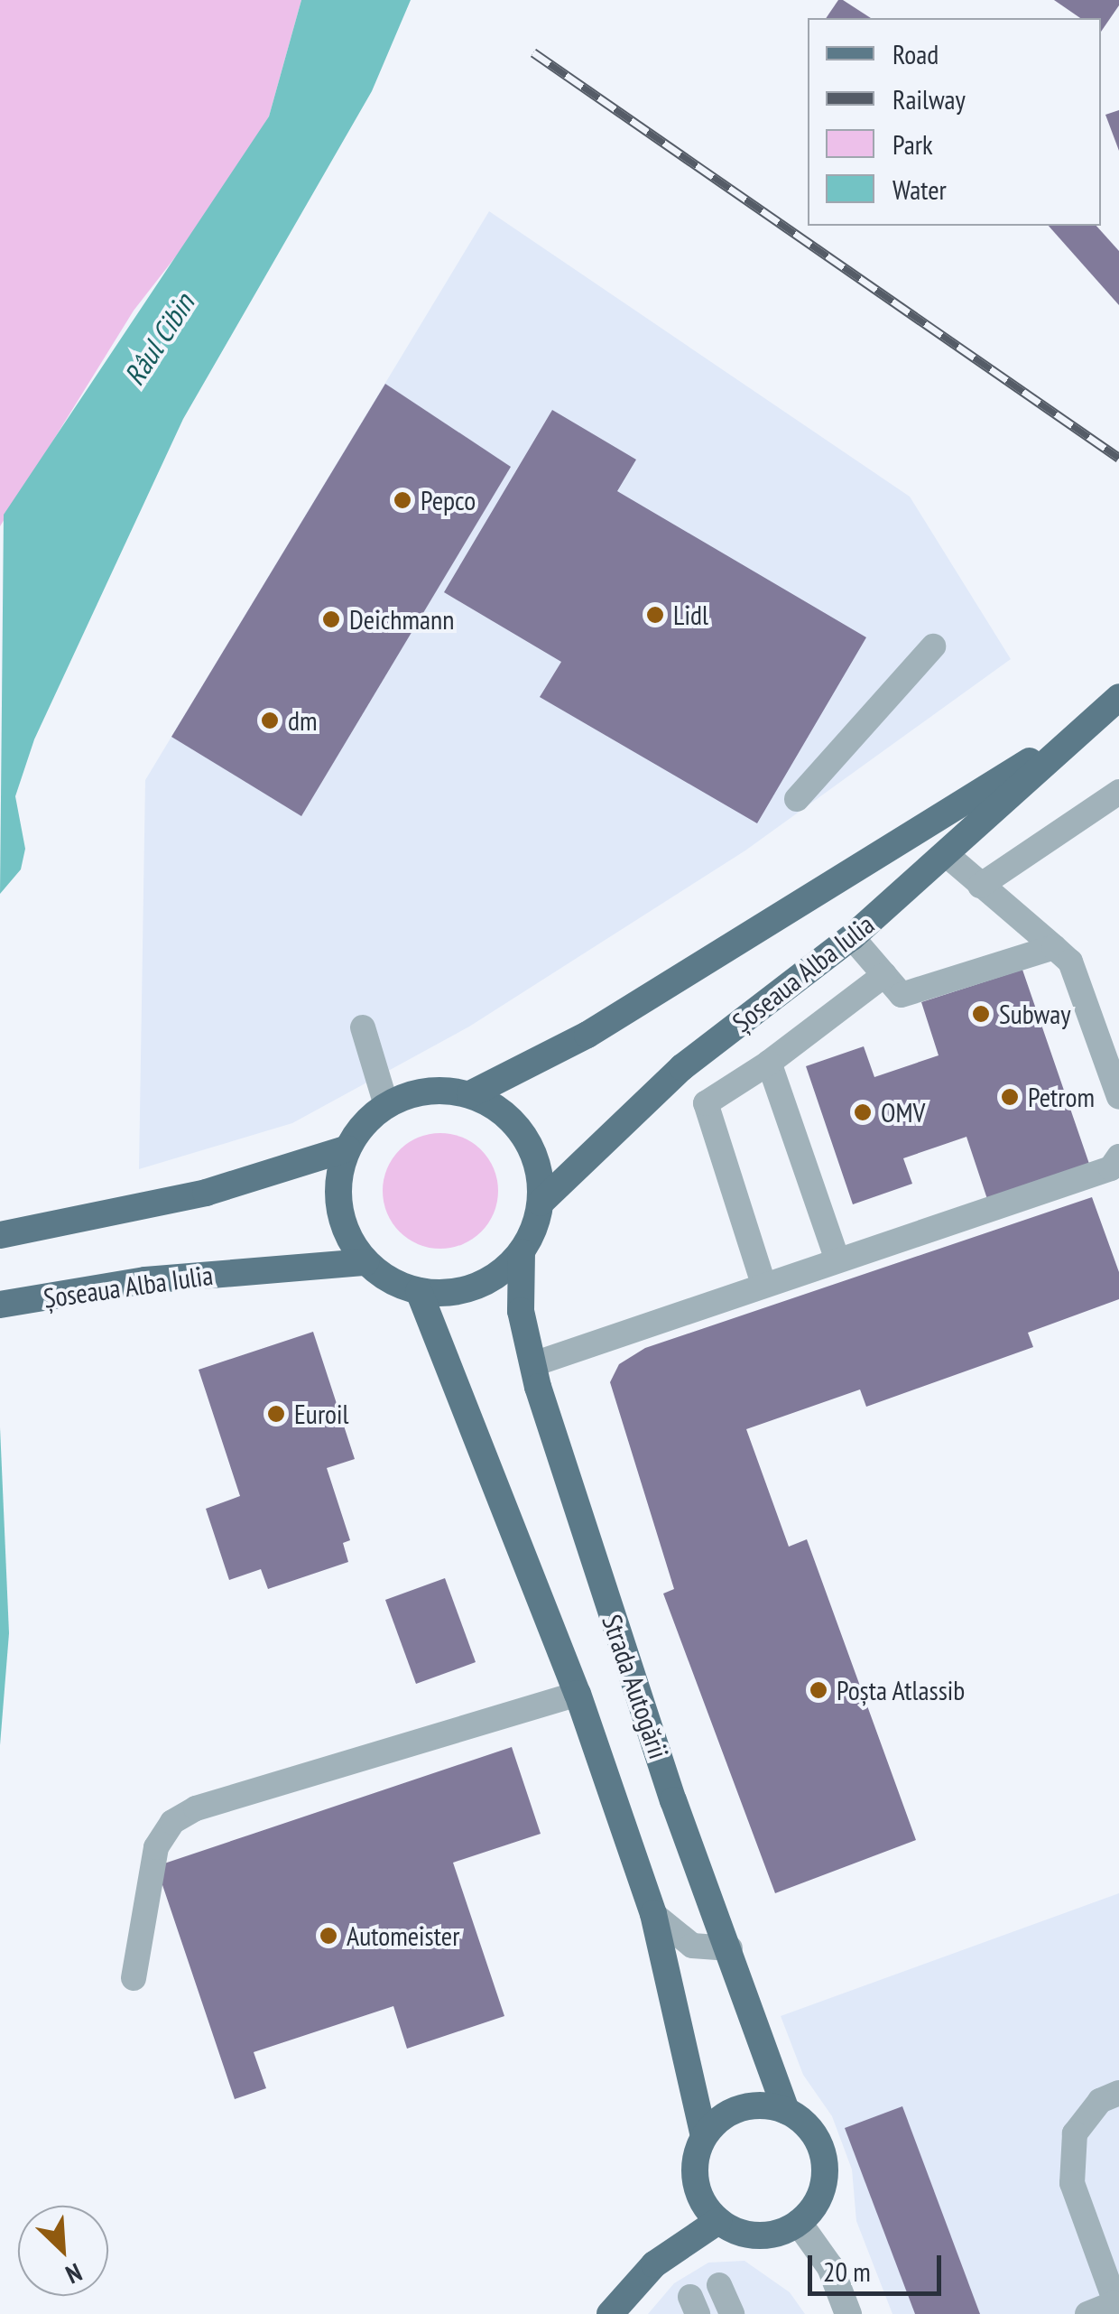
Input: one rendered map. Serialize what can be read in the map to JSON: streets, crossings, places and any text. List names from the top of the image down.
{
  "streets": {
    "main road": ["Șoseaua Alba Iulia", "Strada Autogării"]
  },
  "crossings": [
    ["Șoseaua Alba Iulia", "Strada Autogării"]
  ],
  "water": ["Râul Cibin"],
  "places": [
    "Pepco",
    "Lidl",
    "Deichmann",
    "dm",
    "Subway",
    "Petrom",
    "OMV",
    "Euroil",
    "Poșta Atlassib",
    "Automeister"
  ],
  "legend": [
    "Road",
    "Railway",
    "Park",
    "Water"
  ],
  "scale_bar": "20 m",
  "north": "bottom right"
}
